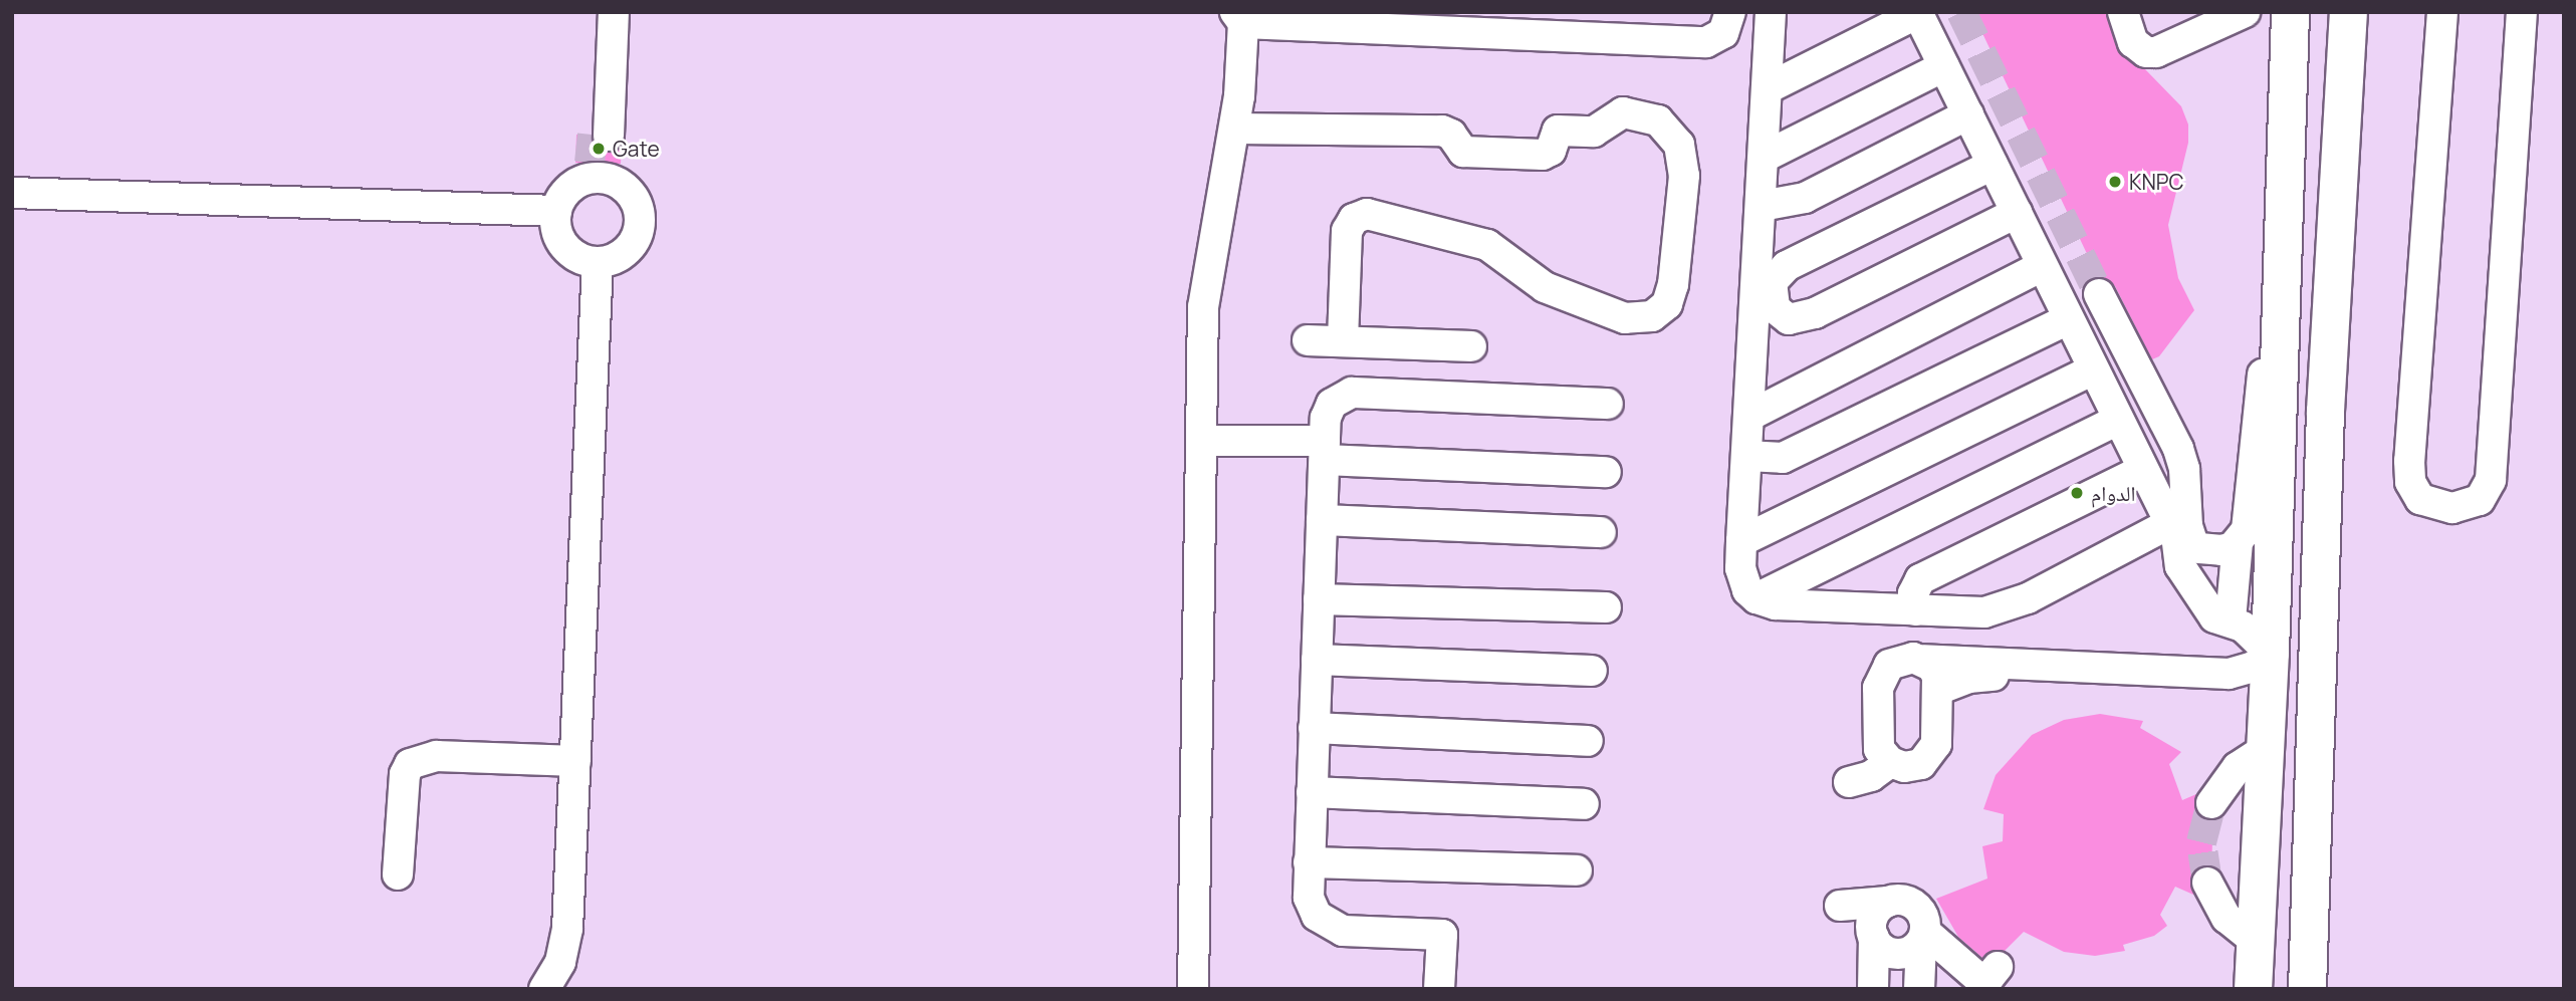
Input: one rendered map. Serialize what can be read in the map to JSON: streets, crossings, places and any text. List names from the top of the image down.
{
  "places": ["Gate", "KNPC", "الدوام"]
}
